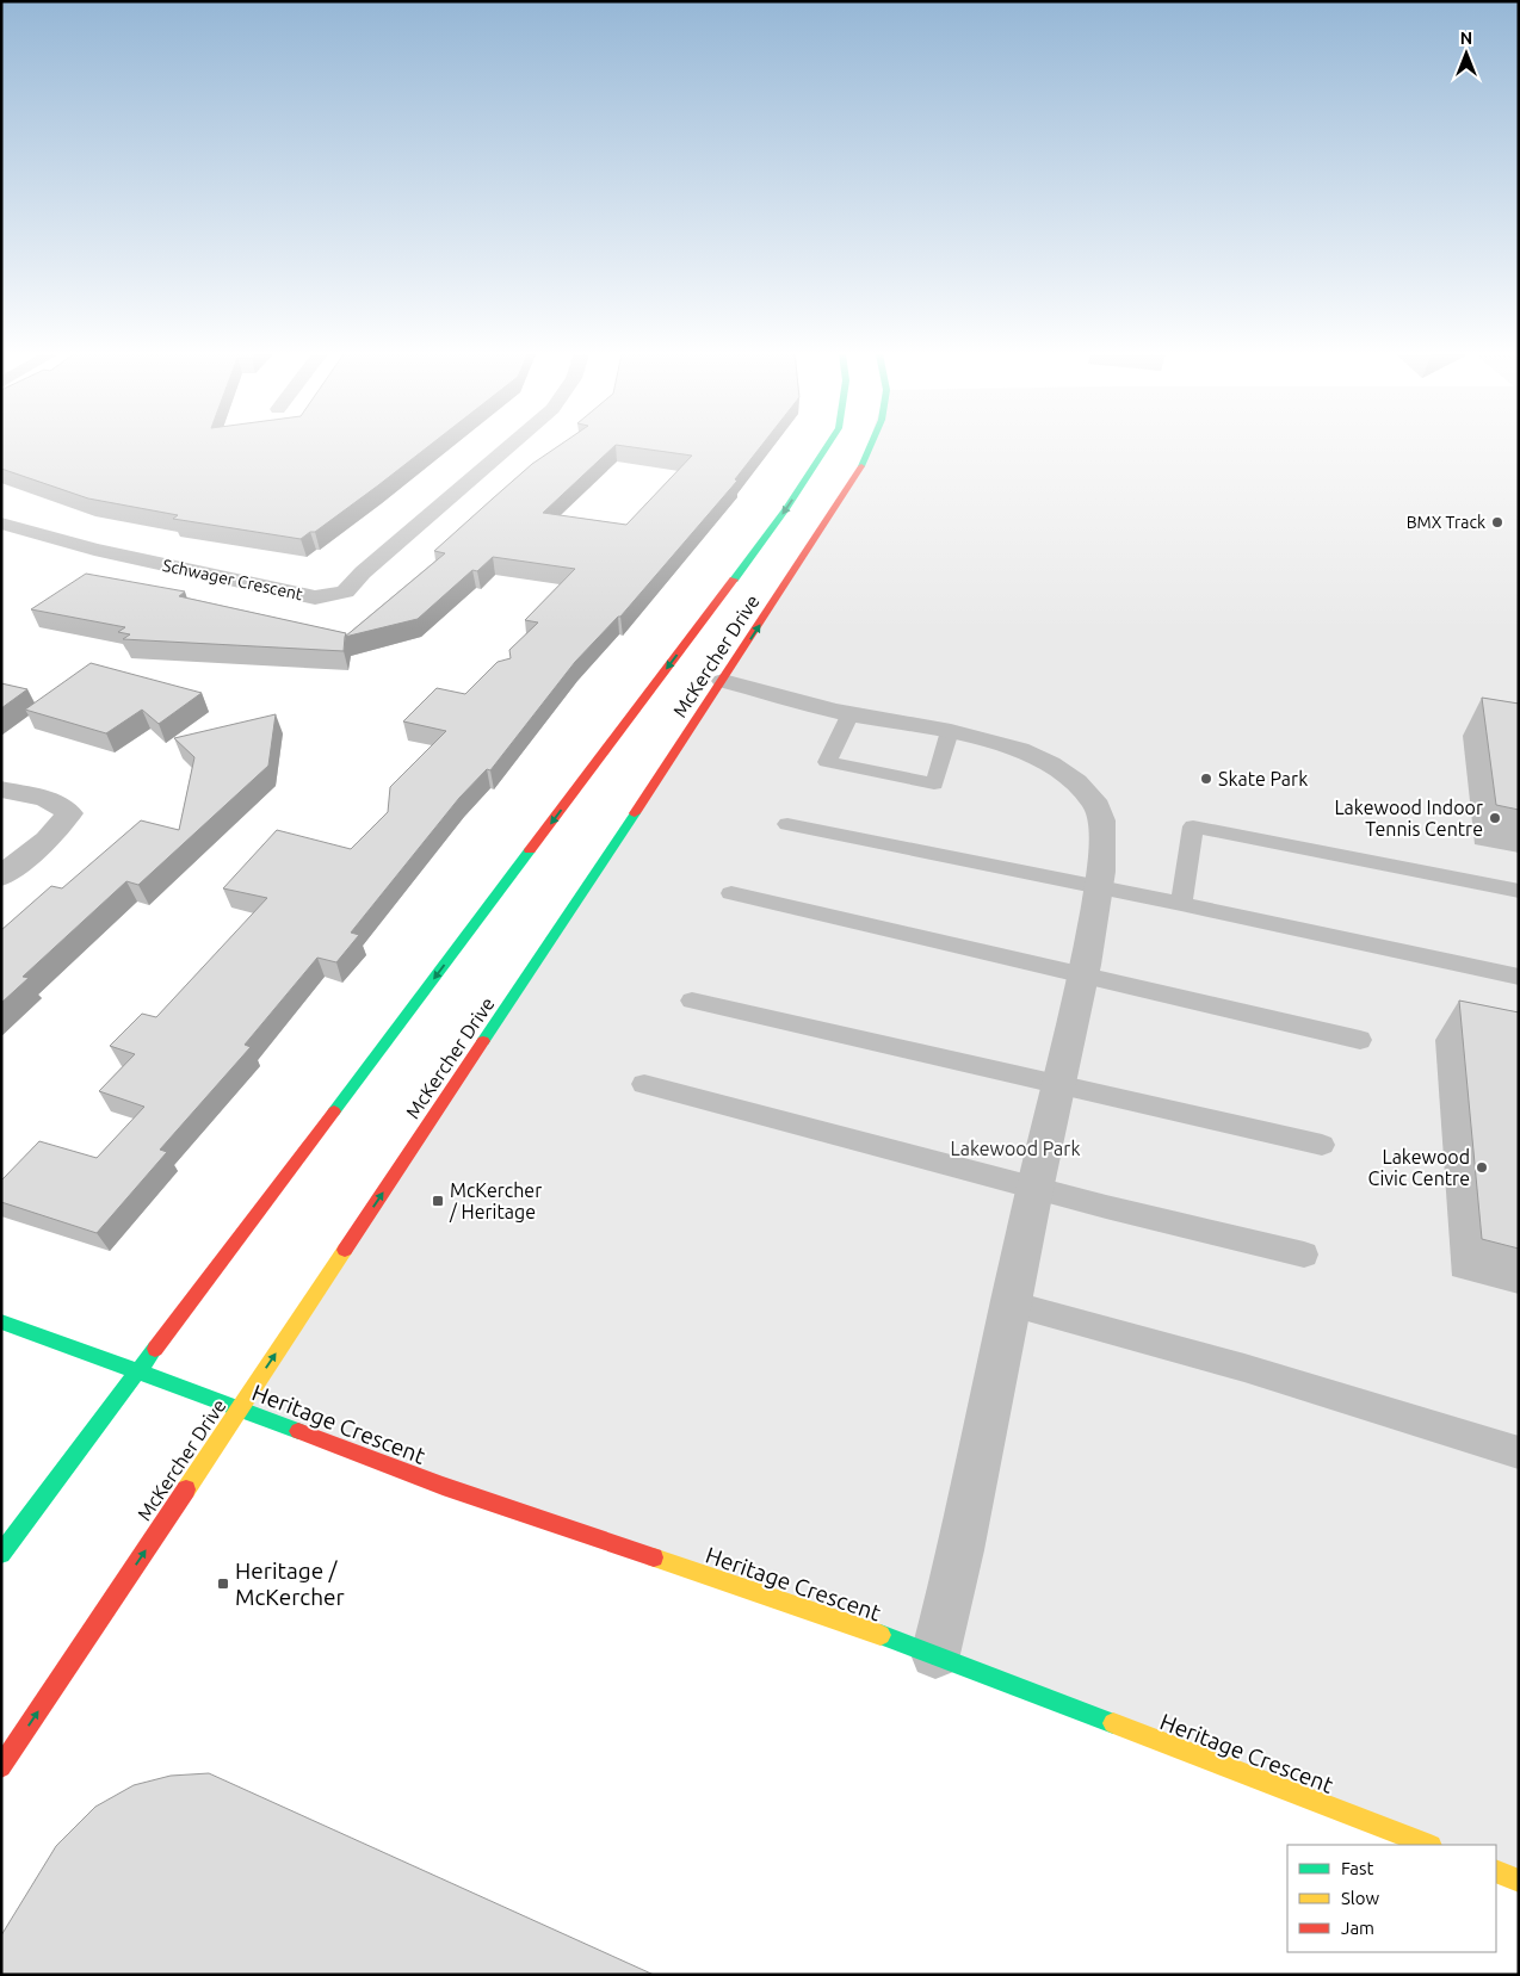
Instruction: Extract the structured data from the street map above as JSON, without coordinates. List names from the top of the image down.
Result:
{
  "streets": {
    "main road": ["McKercher Drive", "Heritage Crescent"],
    "street": ["Schwager Crescent"]
  },
  "crossings": [
    ["McKercher Drive", "Heritage Crescent"]
  ],
  "parks": ["Lakewood Park"],
  "places": {
    "other": [
      "BMX Track",
      "Skate Park",
      "Lakewood Indoor Tennis Centre",
      "Lakewood Civic Centre"
    ],
    "transit": ["McKercher / Heritage", "Heritage / McKercher"]
  },
  "legend": ["Fast", "Slow", "Jam"],
  "north": "top"
}
